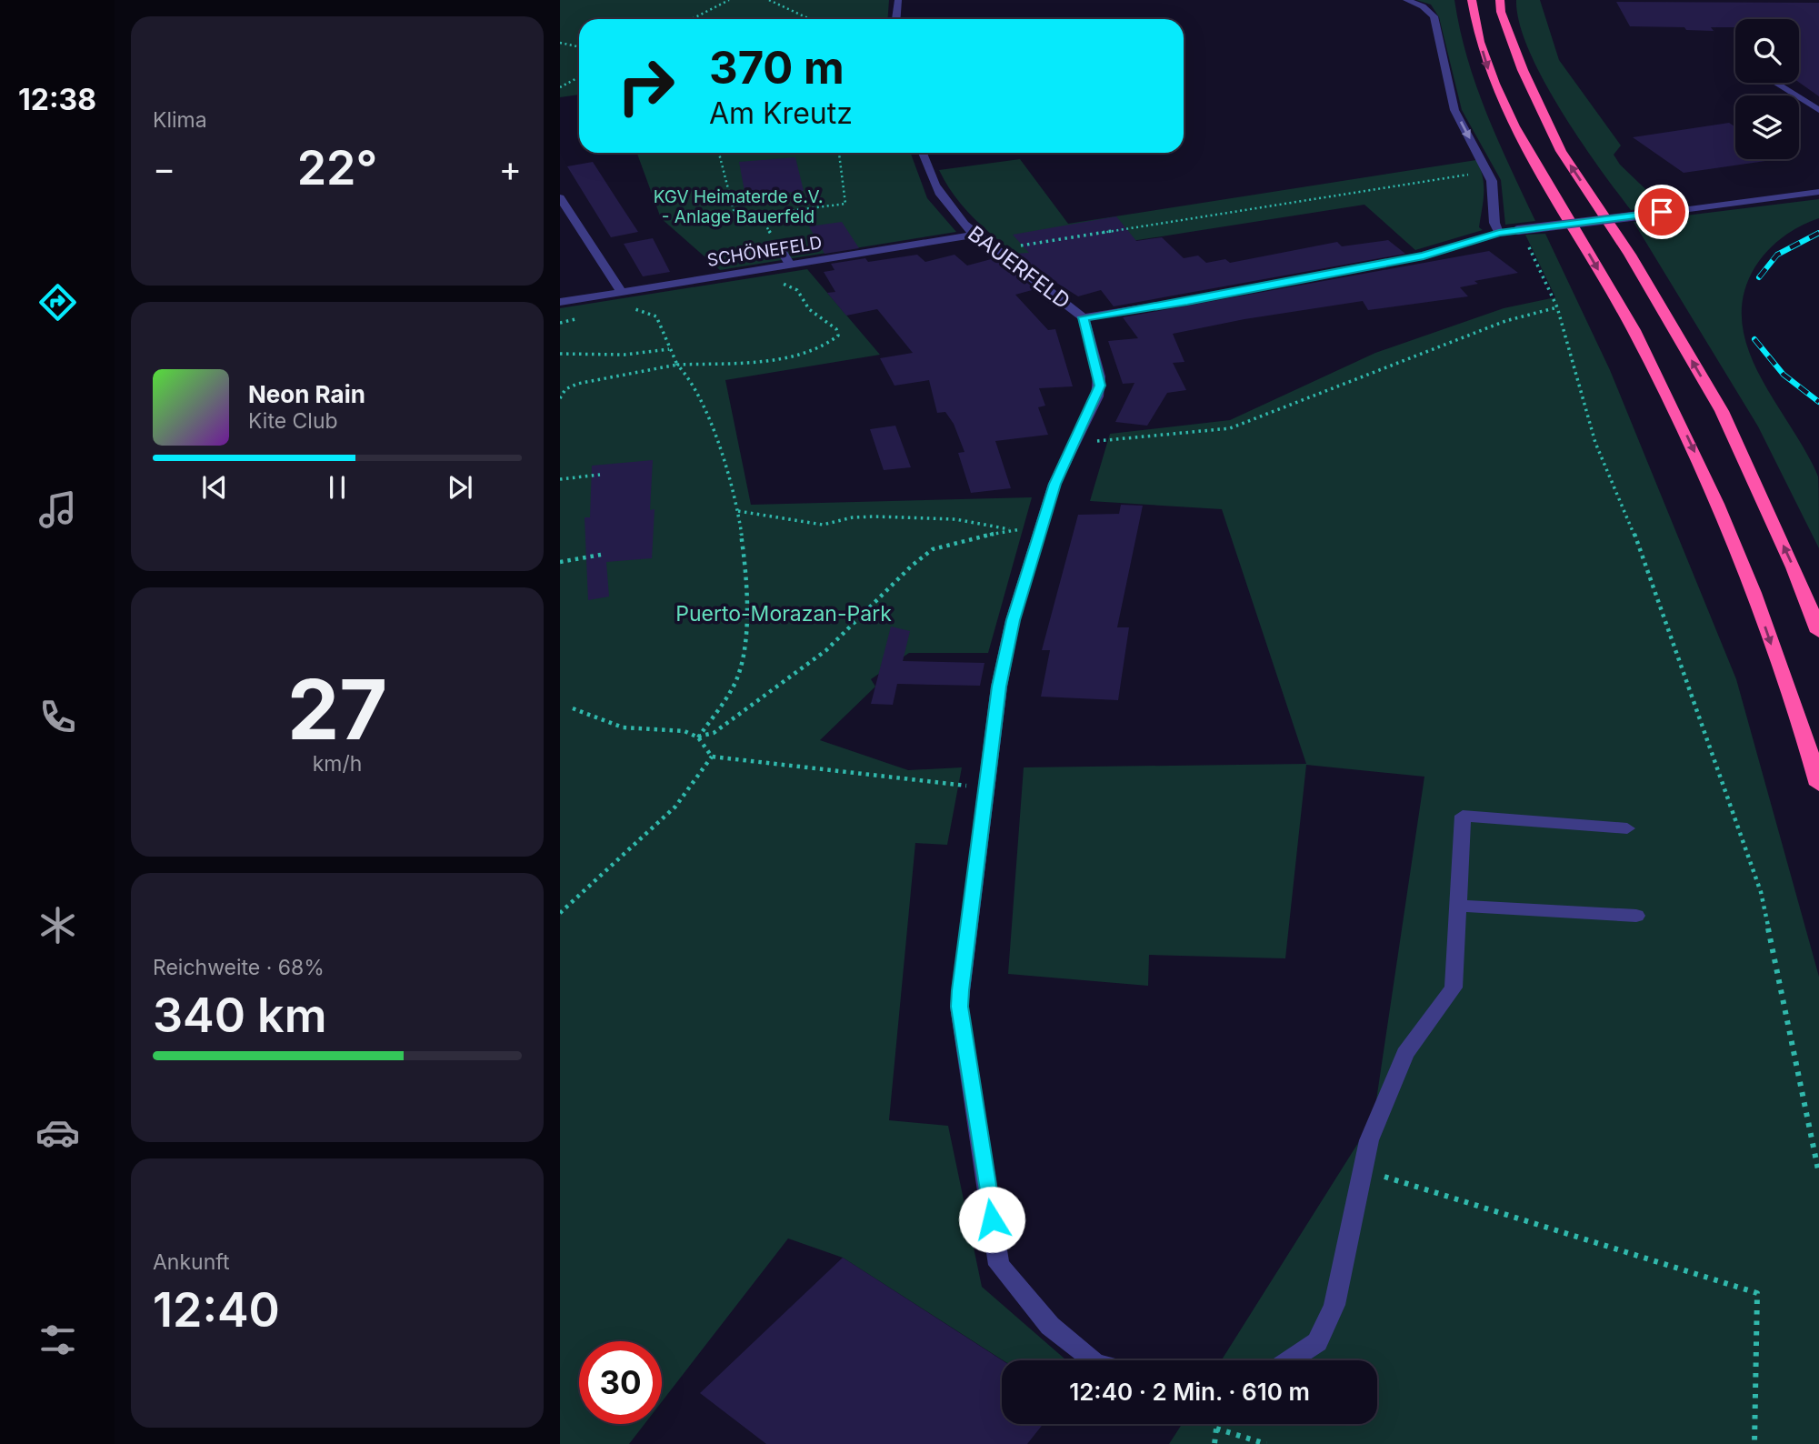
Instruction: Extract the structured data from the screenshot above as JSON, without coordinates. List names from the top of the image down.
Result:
{
  "streets": {
    "street": ["SCHÖNEFELD", "BAUERFELD"]
  },
  "crossings": [
    ["SCHÖNEFELD", "BAUERFELD"]
  ],
  "parks": ["KGV Heimaterde e.V. - Anlage Bauerfeld", "Puerto-Morazan-Park"],
  "page": {
    "tabs": "12:38",
    "tile": [
      "Klima",
      ["27", "km/h"],
      ["Reichweite · 68%", "340 km"],
      ["Ankunft", "12:40"]
    ],
    "turn": ["370 m", "Am Kreutz"],
    "heat": ["−", "22°", "+"],
    "song": ["Neon Rain", "Kite Club"],
    "limit": "30",
    "trip": "12:40 · 2 Min. · 610 m"
  }
}
